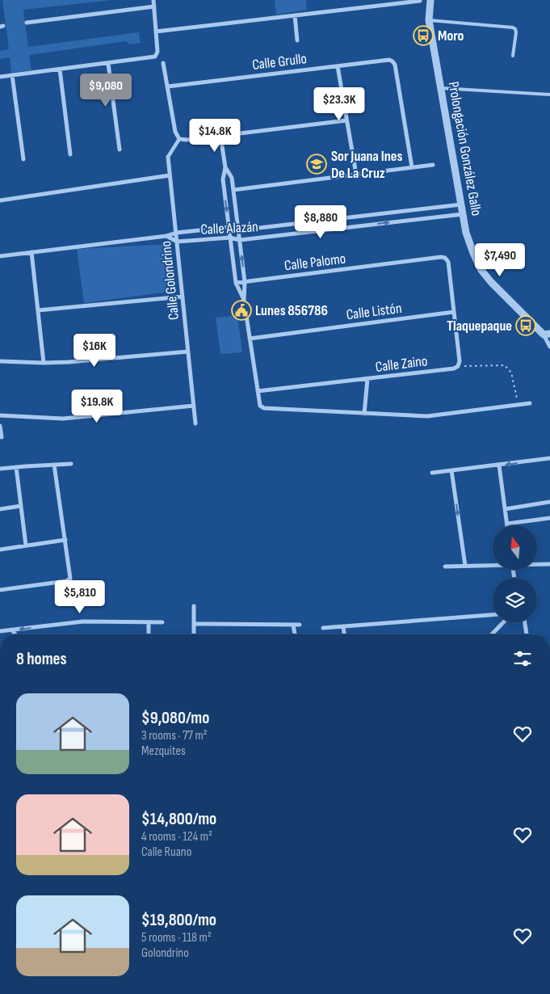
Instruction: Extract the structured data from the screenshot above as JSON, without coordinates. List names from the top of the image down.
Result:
{
  "streets": {
    "street": [
      "Calle Grullo",
      "Prolongación González Gallo",
      "Calle Alazán",
      "Calle Palomo",
      "Calle Golondrino",
      "Calle Listón",
      "Calle Zaino"
    ]
  },
  "crossings": [
    ["Prolongación González Gallo", "Calle Alazán"],
    ["Calle Alazán", "Calle Golondrino"],
    ["Calle Palomo", "Calle Listón"]
  ],
  "places": {
    "bus stop": ["Moro", "Tlaquepaque"],
    "school or university": ["Sor Juana Ines De La Cruz"],
    "public building": ["Lunes 856786"]
  },
  "north": "top",
  "page": {
    "price": [
      "$9,080",
      "$23.3K",
      "$14.8K",
      "$8,880",
      "$7,490",
      "$16K",
      "$19.8K",
      "$5,810"
    ],
    "heading": "8 homes",
    "list": [
      {
        "name": "$9,080/mo",
        "note": "3 rooms · 77 m² · Mezquites"
      },
      {
        "name": "$14,800/mo",
        "note": "4 rooms · 124 m² · Calle Ruano"
      },
      {
        "name": "$19,800/mo",
        "note": "5 rooms · 118 m² · Golondrino"
      }
    ]
  }
}
